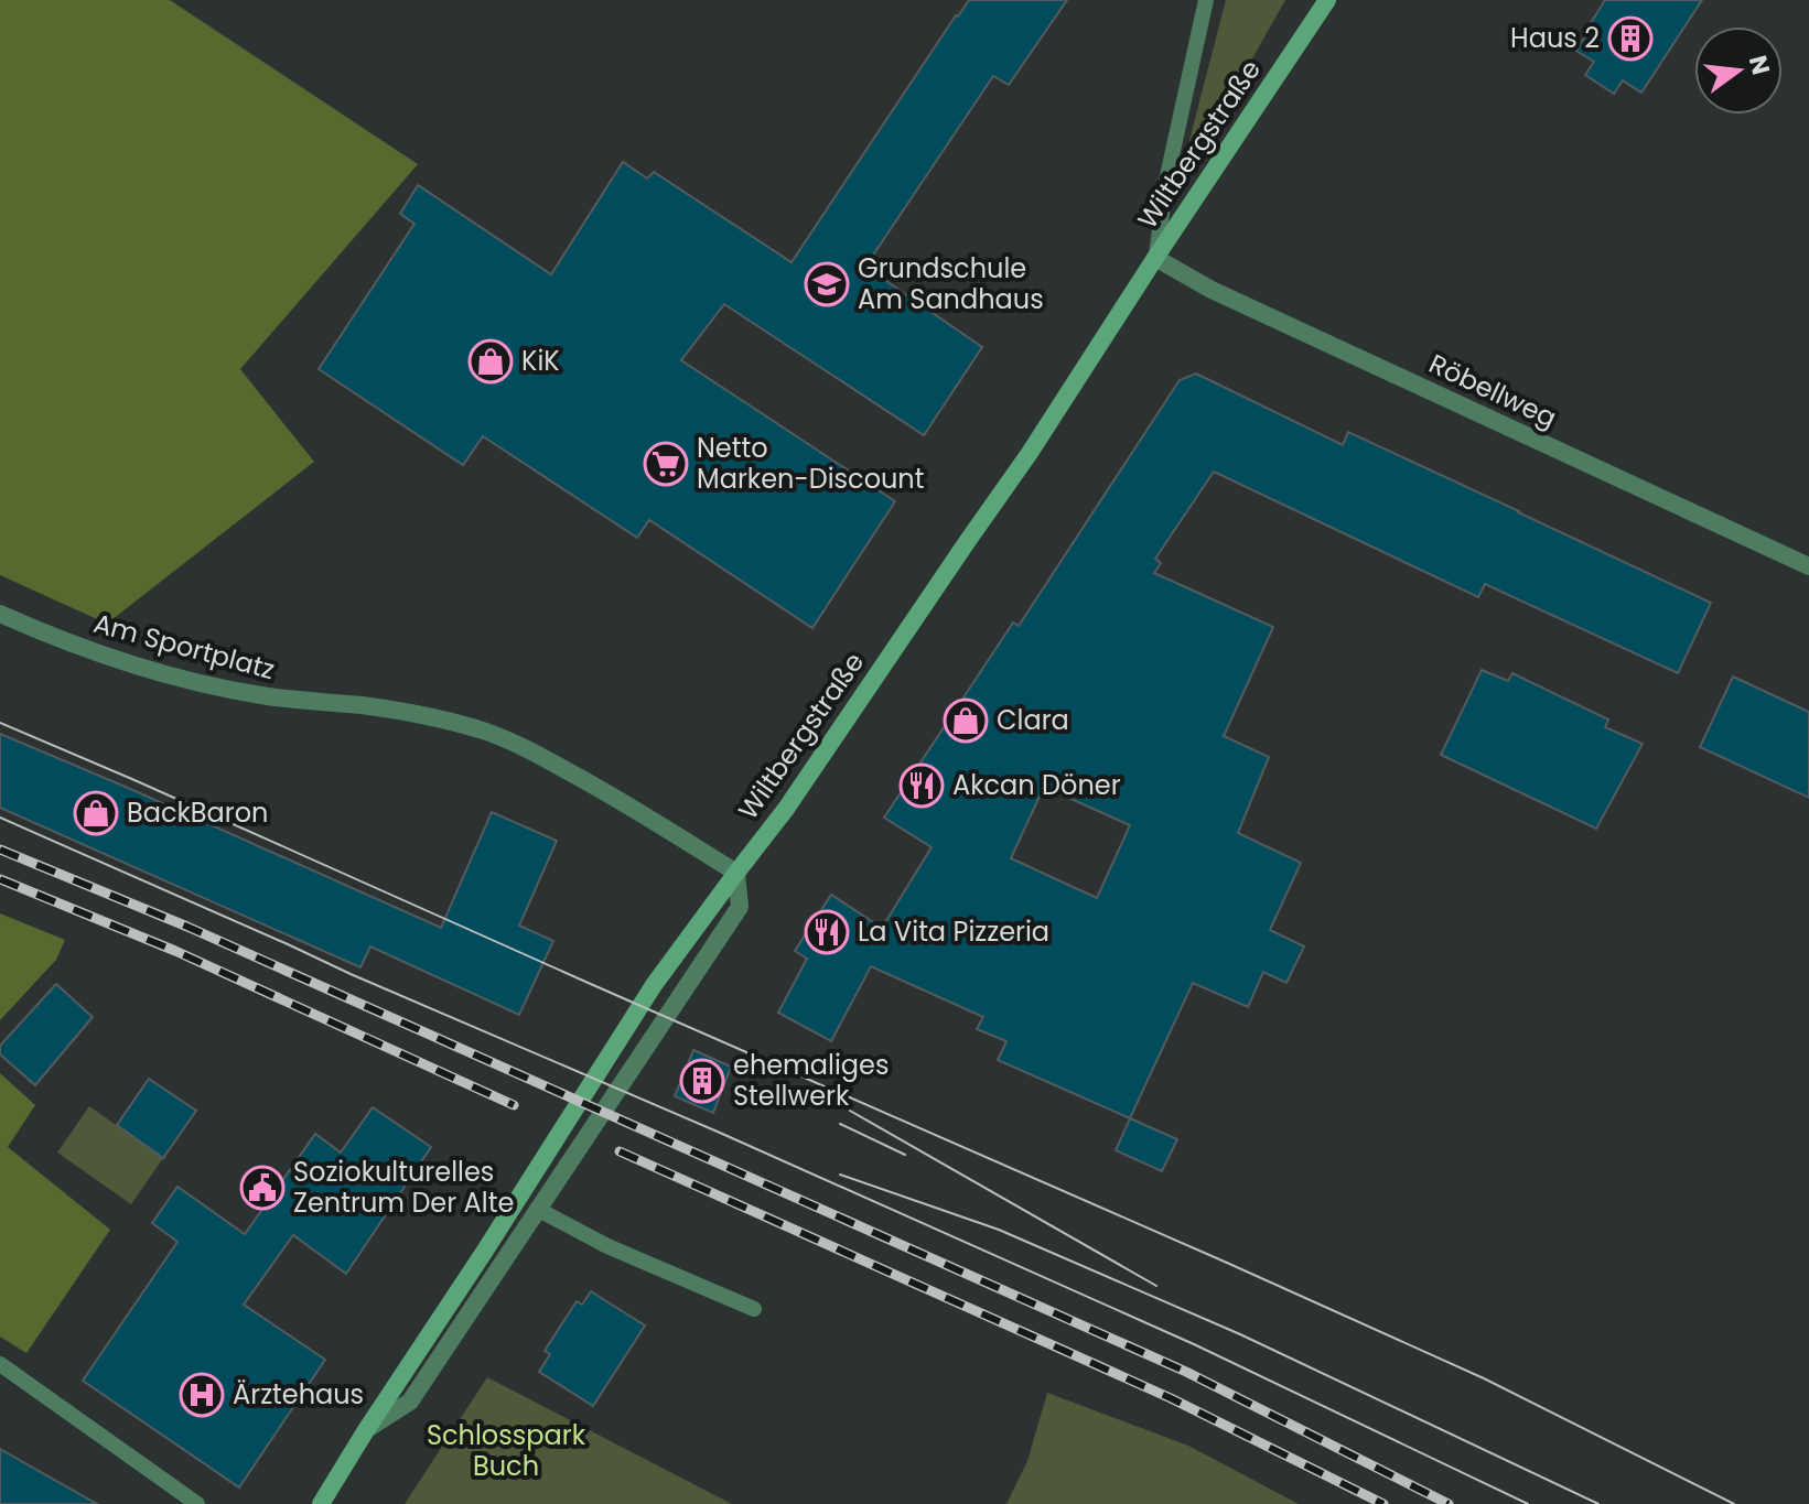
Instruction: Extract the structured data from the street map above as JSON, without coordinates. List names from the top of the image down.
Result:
{
  "streets": {
    "main road": ["Wiltbergstraße"],
    "street": ["Röbellweg", "Am Sportplatz"]
  },
  "crossings": [
    ["Wiltbergstraße", "Röbellweg"],
    ["Wiltbergstraße", "Am Sportplatz"]
  ],
  "parks": ["Schlosspark Buch"],
  "places": {
    "building": ["Haus 2", "ehemaliges Stellwerk"],
    "school or university": ["Grundschule Am Sandhaus"],
    "shop": ["KiK", "Clara", "BackBaron"],
    "supermarket": ["Netto Marken-Discount"],
    "restaurant": ["Akcan Döner", "La Vita Pizzeria"],
    "public building": ["Soziokulturelles Zentrum Der Alte"],
    "hospital": ["Ärztehaus"]
  },
  "north": "right"
}
